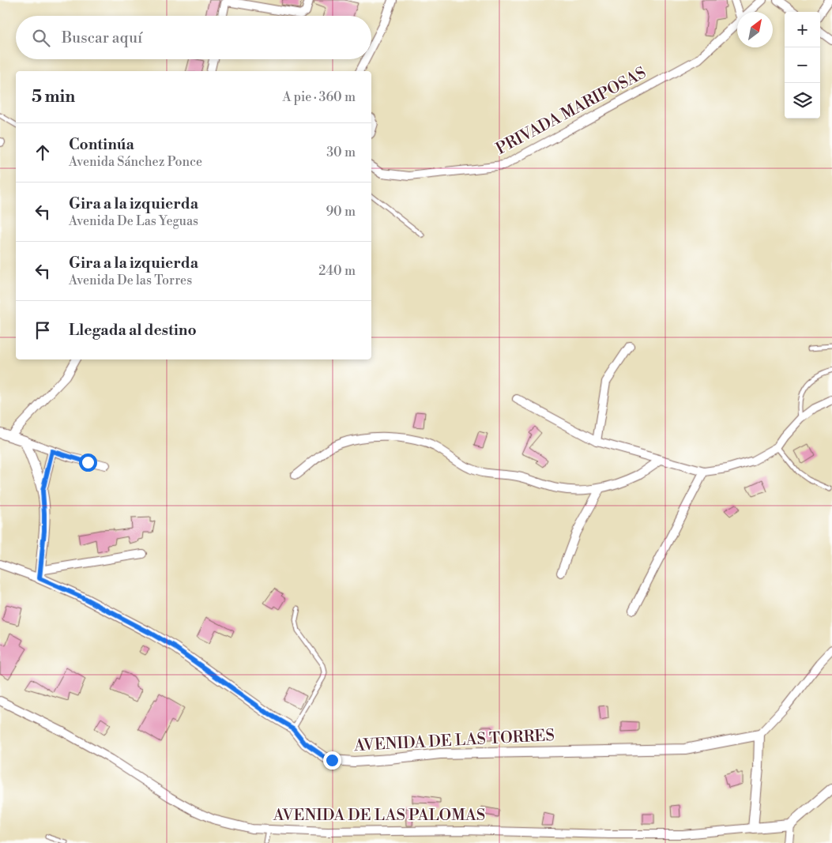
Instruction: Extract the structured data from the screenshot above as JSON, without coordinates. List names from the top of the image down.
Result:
{
  "streets": {
    "street": ["PRIVADA MARIPOSAS", "AVENIDA DE LAS TORRES", "AVENIDA DE LAS PALOMAS"]
  },
  "north": "top right",
  "page": {
    "map_buttons": ["+", "−"],
    "search": "Buscar aquí",
    "heading": ["5 min", "A pie · 360 m"],
    "list": [
      ["Continúa", "Avenida Sánchez Ponce", "30 m"],
      ["Gira a la izquierda", "Avenida De Las Yeguas", "90 m"],
      ["Gira a la izquierda", "Avenida De las Torres", "240 m"],
      "Llegada al destino"
    ]
  }
}
